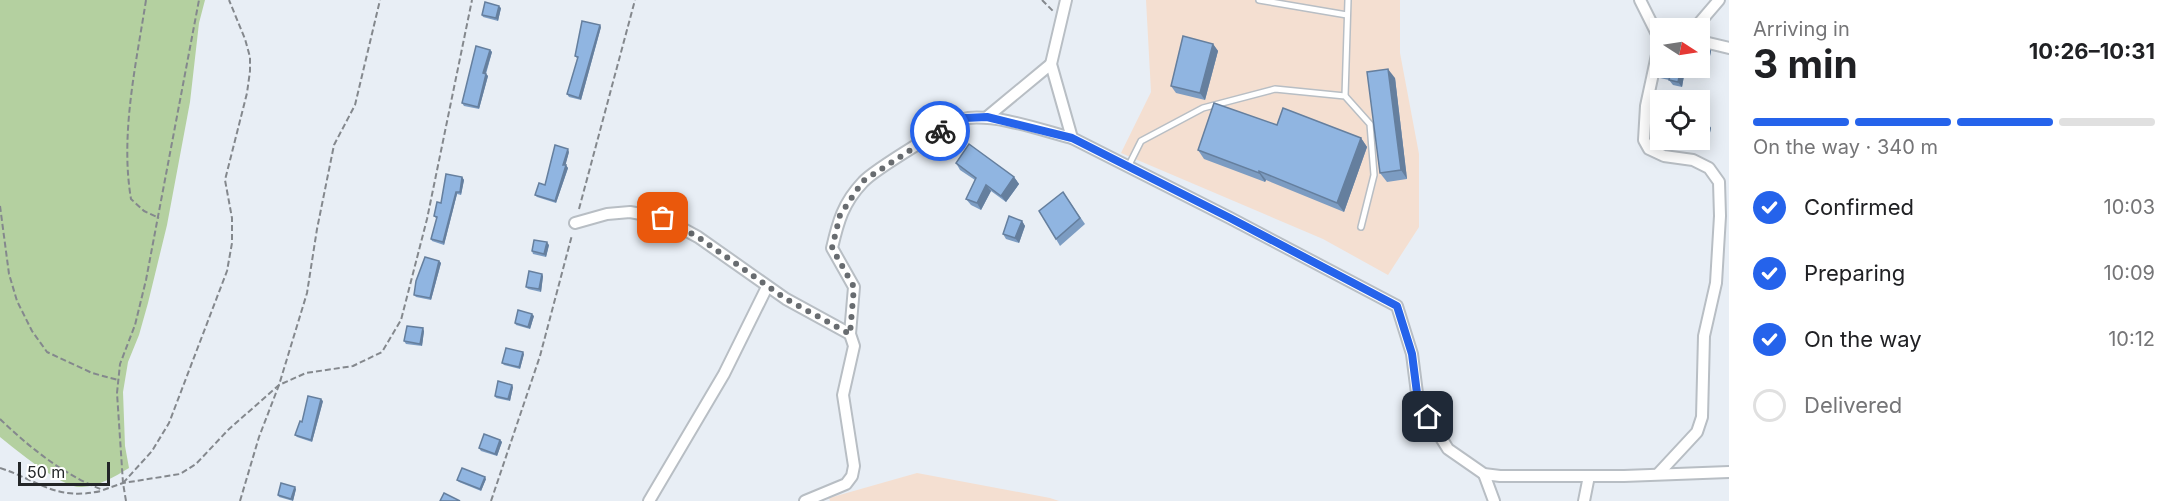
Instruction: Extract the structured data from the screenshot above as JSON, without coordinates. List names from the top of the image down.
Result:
{
  "scale_bar": "50 m",
  "north": "right",
  "page": {
    "heading": ["3 min", "Arriving in", "10:26–10:31"],
    "bar": "On the way · 340 m",
    "list": [
      ["Confirmed", "10:03"],
      ["Preparing", "10:09"],
      ["On the way", "10:12"],
      "Delivered"
    ],
    "scale": "50 m"
  }
}
